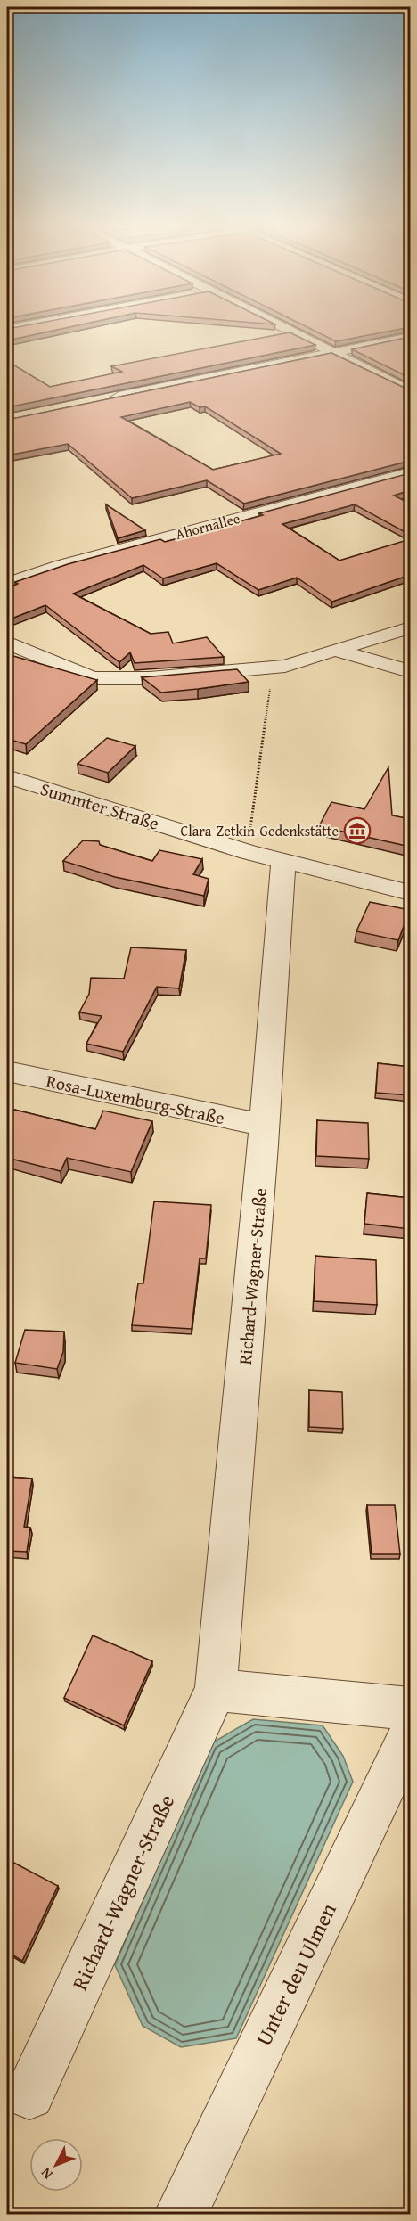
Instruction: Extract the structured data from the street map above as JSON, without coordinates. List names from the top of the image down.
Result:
{
  "streets": {
    "street": [
      "Ahornallee",
      "Summter Straße",
      "Rosa-Luxemburg-Straße",
      "Richard-Wagner-Straße",
      "Unter den Ulmen"
    ]
  },
  "crossings": [
    ["Summter Straße", "Richard-Wagner-Straße"],
    ["Rosa-Luxemburg-Straße", "Richard-Wagner-Straße"]
  ],
  "places": {
    "museum": ["Clara-Zetkin-Gedenkstätte"]
  },
  "north": "bottom left"
}
